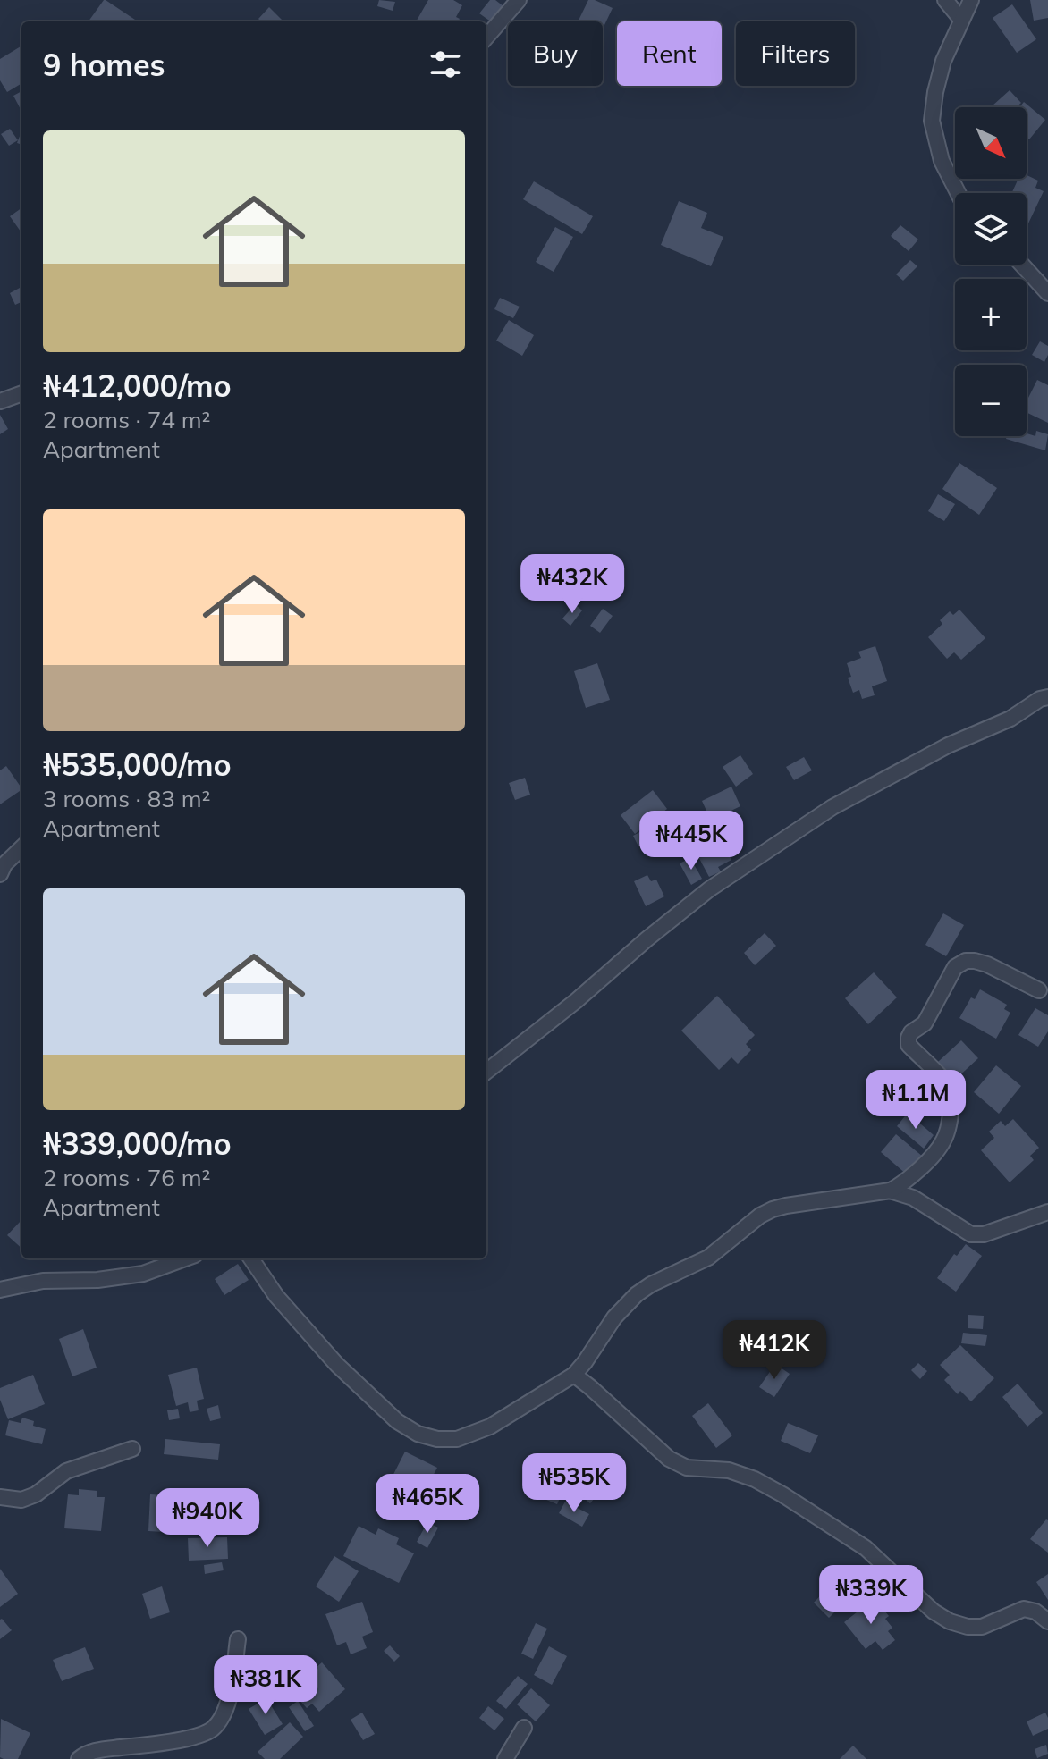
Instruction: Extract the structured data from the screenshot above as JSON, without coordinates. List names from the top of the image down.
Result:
{
  "north": "bottom right",
  "page": {
    "chip": ["Buy", "Rent", "Filters"],
    "heading": "9 homes",
    "map_buttons": ["+", "−"],
    "list": [
      {
        "name": "₦412,000/mo",
        "note": "2 rooms · 74 m² · Apartment"
      },
      {
        "name": "₦535,000/mo",
        "note": "3 rooms · 83 m² · Apartment"
      },
      {
        "name": "₦339,000/mo",
        "note": "2 rooms · 76 m² · Apartment"
      }
    ],
    "price": [
      "₦432K",
      "₦445K",
      "₦1.1M",
      "₦412K",
      "₦535K",
      "₦465K",
      "₦940K",
      "₦339K",
      "₦381K"
    ]
  }
}
